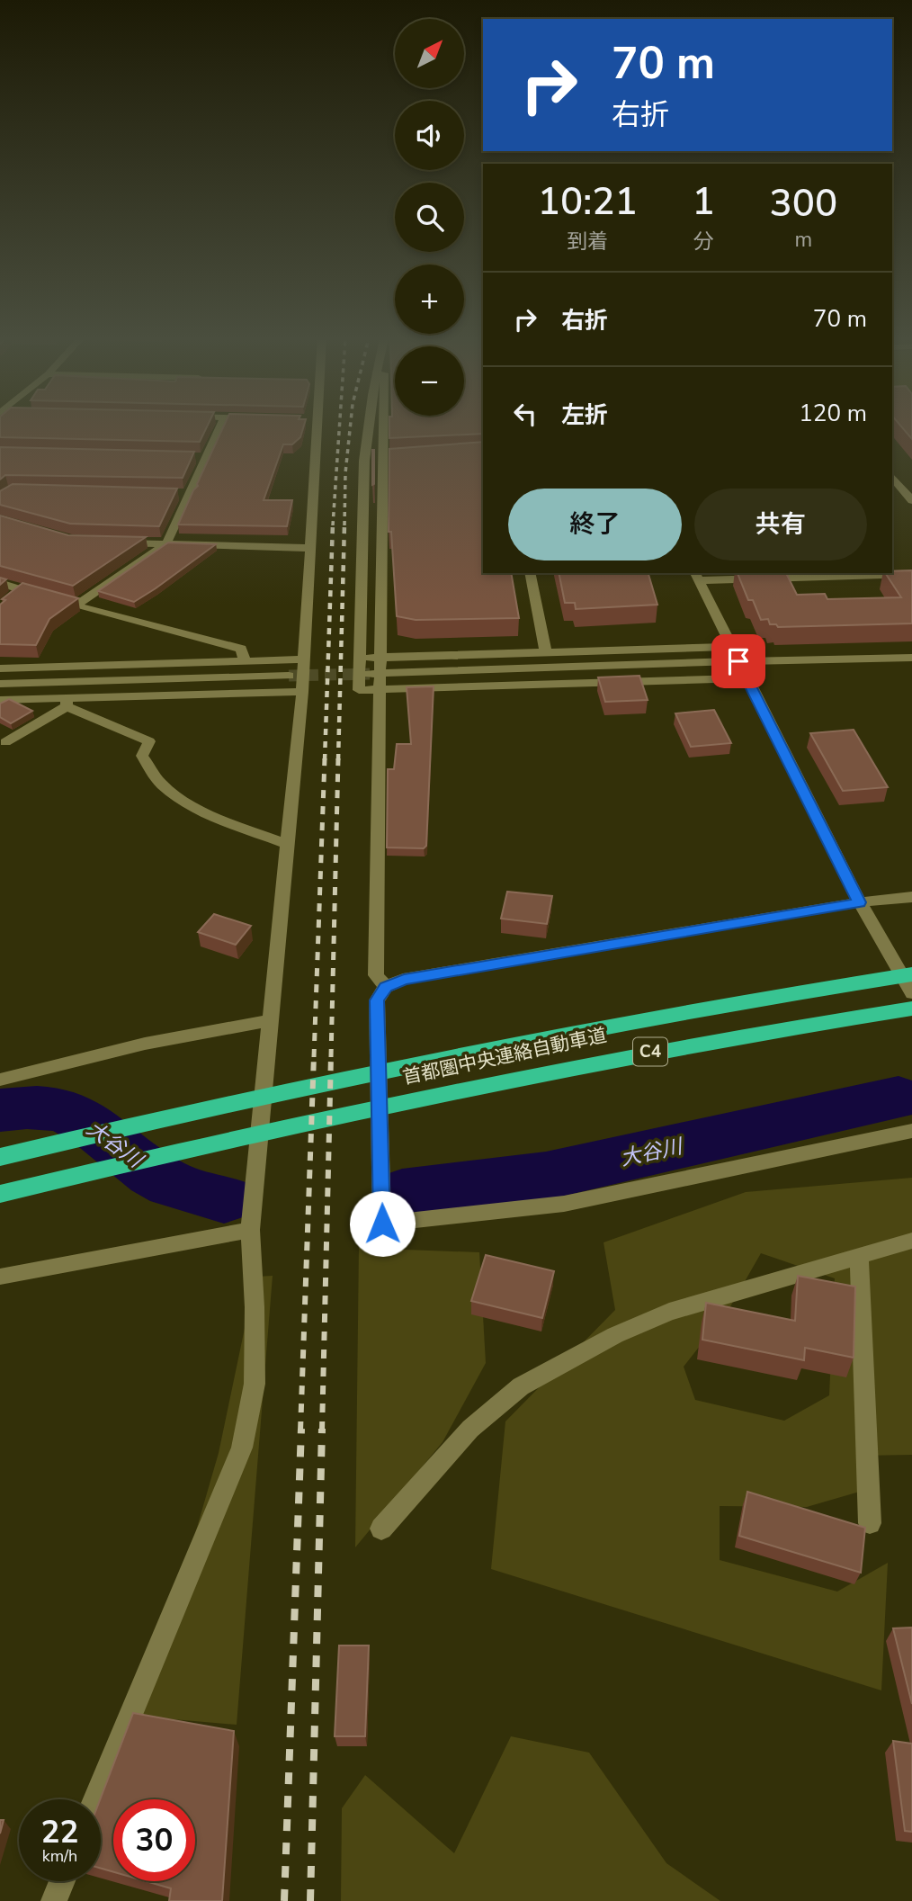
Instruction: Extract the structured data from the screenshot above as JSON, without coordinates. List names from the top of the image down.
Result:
{
  "streets": {
    "highway": ["C4", "首都圏中央連絡自動車道"]
  },
  "water": ["大谷川"],
  "north": "top right",
  "page": {
    "map_buttons": ["+", "−"],
    "turn": ["70 m", "右折"],
    "eta": [
      "10:21",
      "到着",
      "1",
      "分",
      "300",
      "m"
    ],
    "list": [
      {
        "name": "右折",
        "value": "70 m"
      },
      {
        "name": "左折",
        "value": "120 m"
      }
    ],
    "buttons": ["終了", "共有"],
    "speed": "22 km/h",
    "limit": "30"
  }
}
